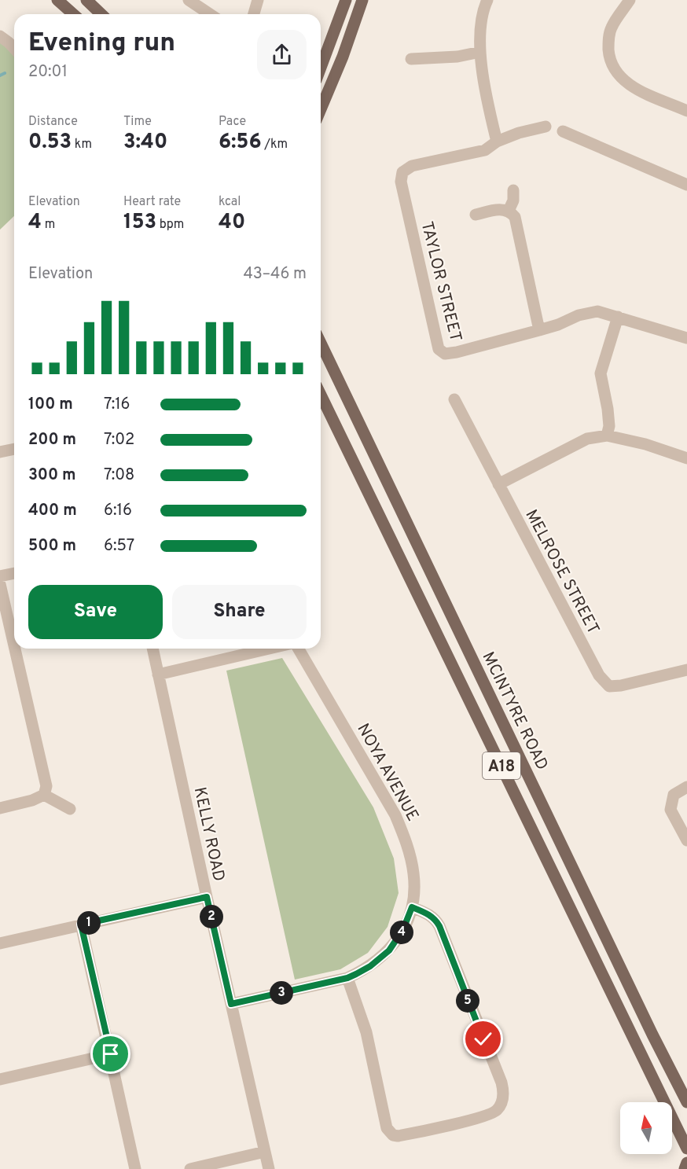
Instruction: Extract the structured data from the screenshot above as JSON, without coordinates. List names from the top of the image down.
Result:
{
  "streets": {
    "main road": ["MCINTYRE ROAD", "A18"],
    "street": [
      "TAYLOR STREET",
      "MELROSE STREET",
      "NOYA AVENUE",
      "KELLY ROAD"
    ]
  },
  "crossings": [
    ["NOYA AVENUE", "KELLY ROAD"]
  ],
  "north": "top",
  "page": {
    "heading": ["Evening run", "20:01"],
    "stats": [
      ["Distance", "0.53 km"],
      ["Time", "3:40"],
      ["Pace", "6:56 /km"],
      ["Elevation", "4 m"],
      ["Heart rate", "153 bpm"],
      ["kcal", "40"]
    ],
    "chart": ["Elevation", "43–46 m"],
    "list": [
      {
        "name": "100 m",
        "note": "7:16"
      },
      {
        "name": "200 m",
        "note": "7:02"
      },
      {
        "name": "300 m",
        "note": "7:08"
      },
      {
        "name": "400 m",
        "note": "6:16"
      },
      {
        "name": "500 m",
        "note": "6:57"
      }
    ],
    "buttons": ["Save", "Share"],
    "pins": [
      "2",
      "1",
      "4",
      "3",
      "5"
    ]
  }
}
